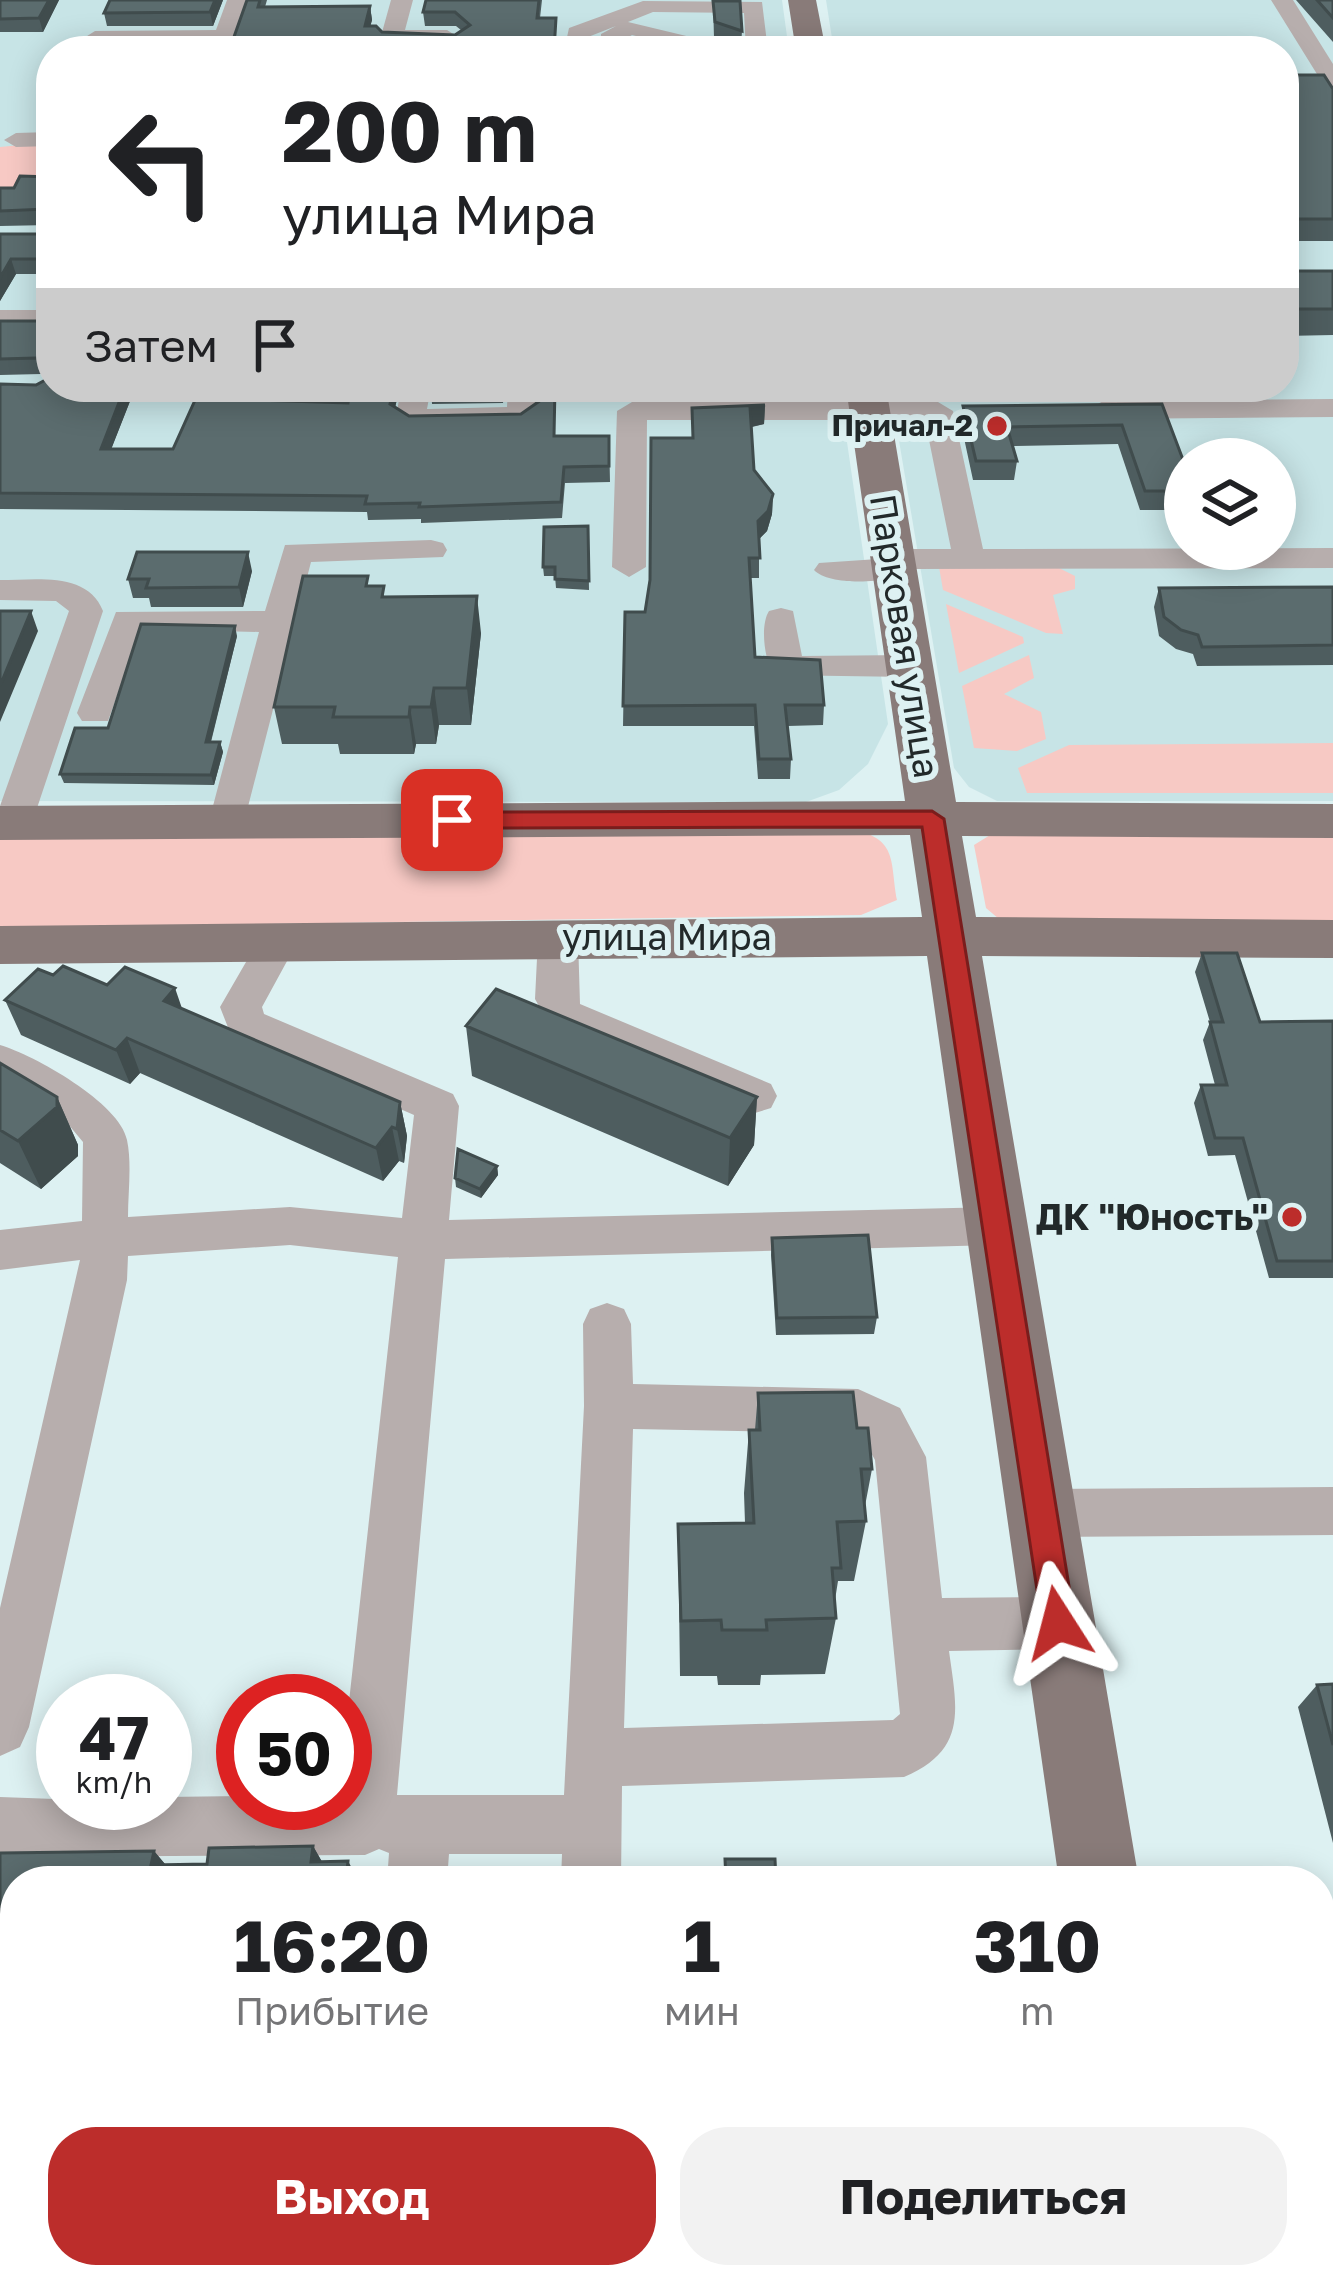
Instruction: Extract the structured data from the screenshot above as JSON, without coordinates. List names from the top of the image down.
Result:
{
  "streets": {
    "main road": ["Парковая улица", "улица Мира"]
  },
  "crossings": [
    ["Парковая улица", "улица Мира"]
  ],
  "places": ["Причал-2", "ДК \"Юность\""],
  "page": {
    "turn": ["200 m", "улица Мира"],
    "then": "Затем",
    "speed": "47 km/h",
    "limit": "50",
    "eta": [
      "16:20",
      "Прибытие",
      "1",
      "мин",
      "310",
      "m"
    ],
    "buttons": ["Выход", "Поделиться"]
  }
}
